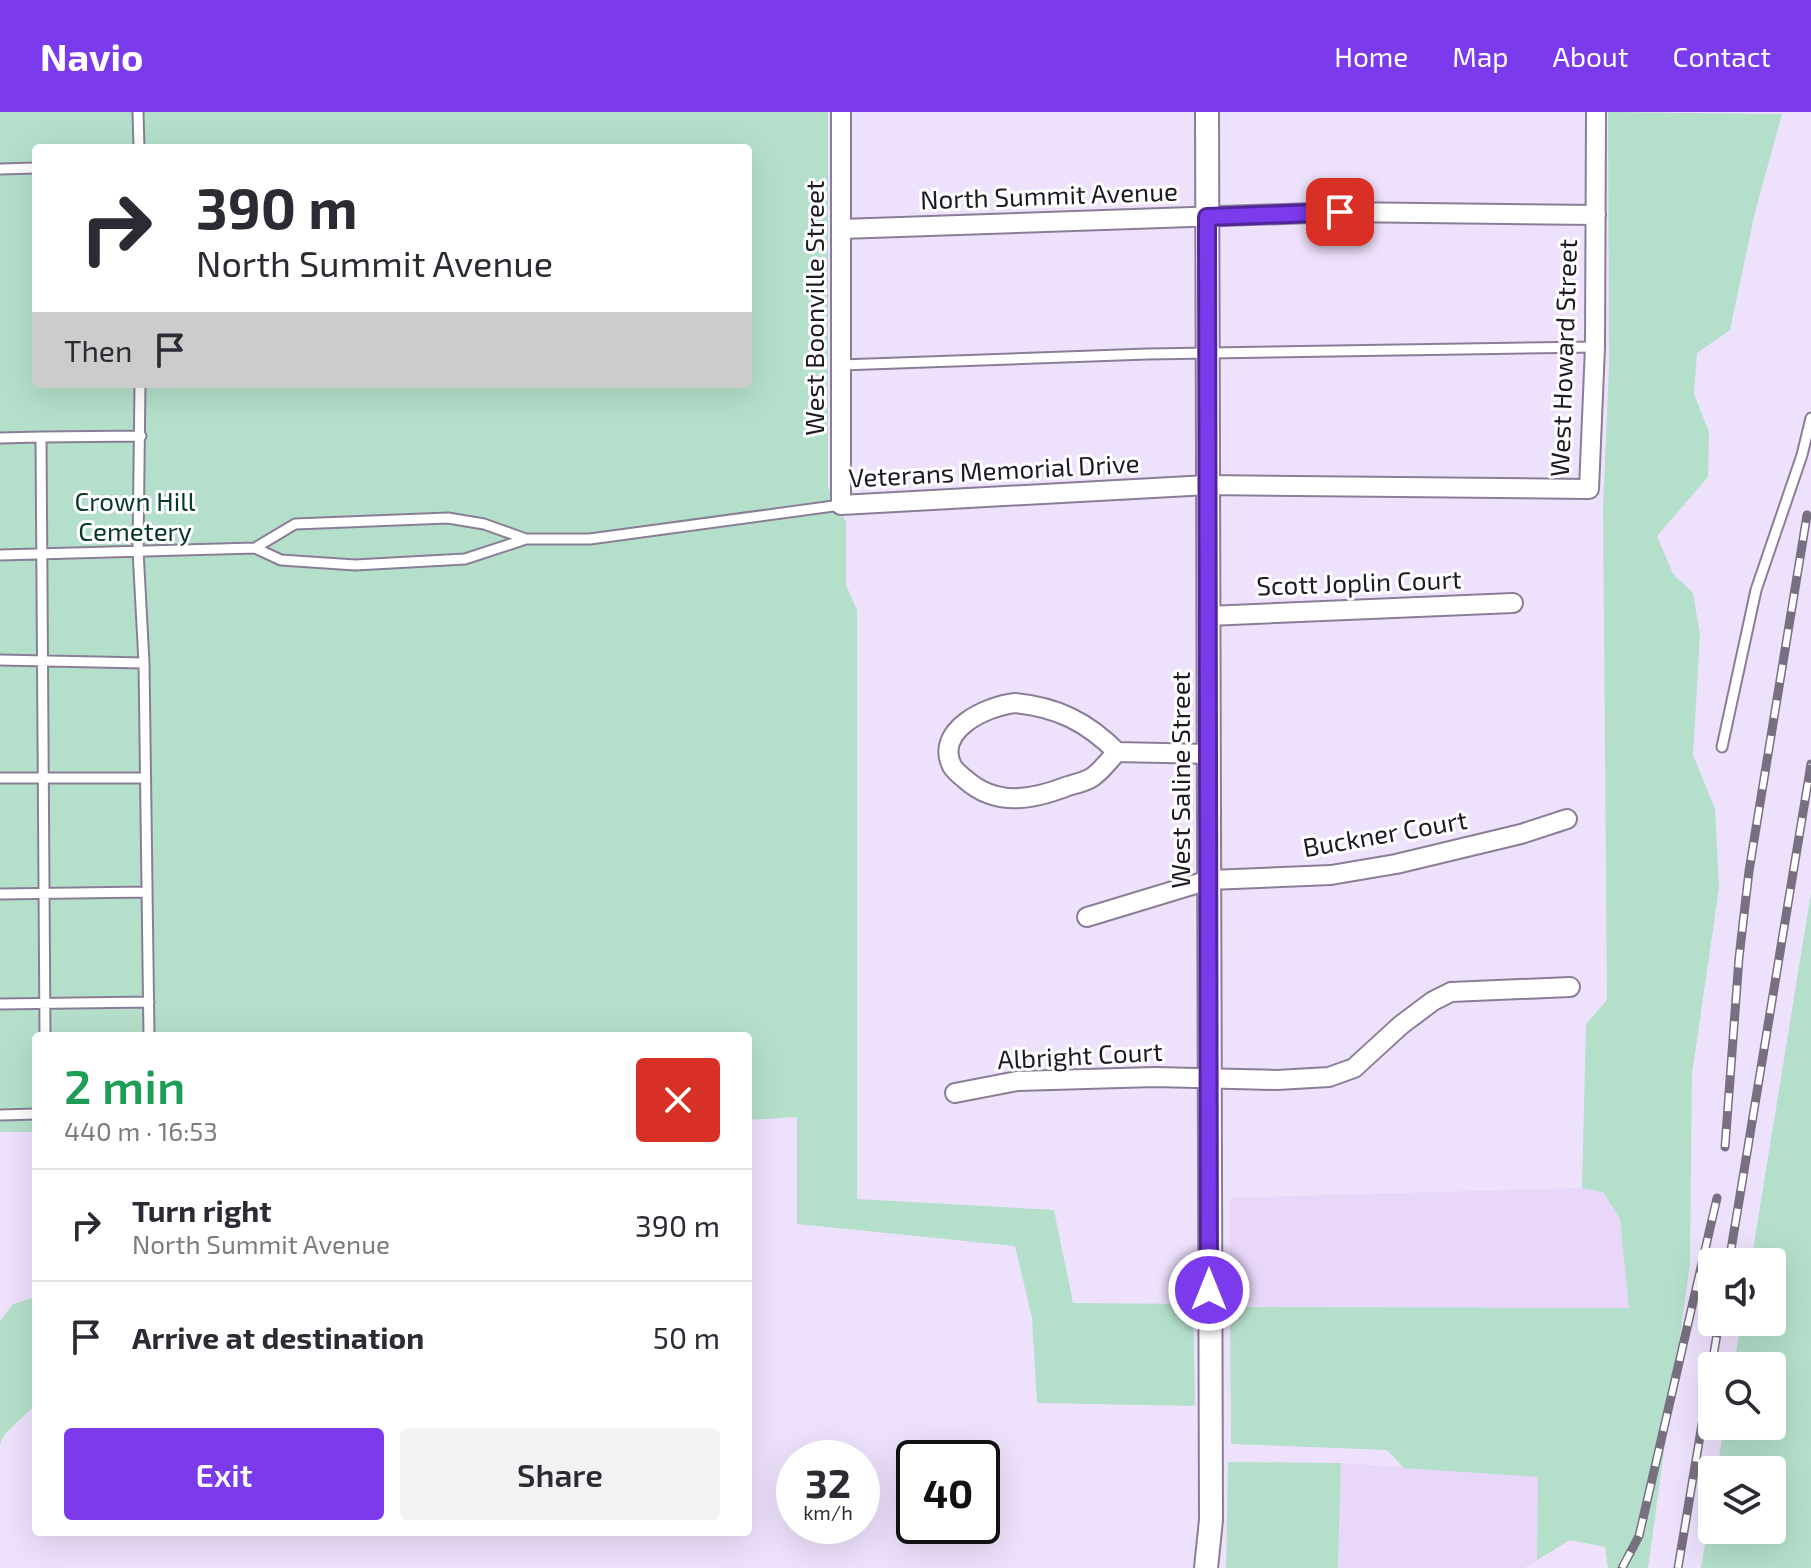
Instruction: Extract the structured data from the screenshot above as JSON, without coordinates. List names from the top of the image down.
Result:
{
  "streets": {
    "street": [
      "North Summit Avenue",
      "West Boonville Street",
      "West Howard Street",
      "Veterans Memorial Drive",
      "Scott Joplin Court",
      "West Saline Street",
      "Buckner Court",
      "Albright Court"
    ]
  },
  "crossings": [
    ["North Summit Avenue", "West Boonville Street"],
    ["North Summit Avenue", "West Howard Street"],
    ["North Summit Avenue", "West Saline Street"],
    ["West Boonville Street", "Veterans Memorial Drive"],
    ["West Howard Street", "Veterans Memorial Drive"],
    ["Veterans Memorial Drive", "West Saline Street"],
    ["Scott Joplin Court", "West Saline Street"],
    ["West Saline Street", "Buckner Court"],
    ["West Saline Street", "Albright Court"]
  ],
  "parks": ["Crown Hill Cemetery"],
  "page": {
    "header": "Navio",
    "nav": [
      "Home",
      "Map",
      "About",
      "Contact"
    ],
    "turn": ["390 m", "North Summit Avenue"],
    "then": "Then",
    "heading": ["2 min", "440 m · 16:53"],
    "list": [
      {
        "name": "Turn right",
        "note": "North Summit Avenue",
        "value": "390 m"
      },
      {
        "name": "Arrive at destination",
        "value": "50 m"
      }
    ],
    "buttons": ["Exit", "Share"],
    "speed": "32 km/h",
    "limit": "40"
  }
}
